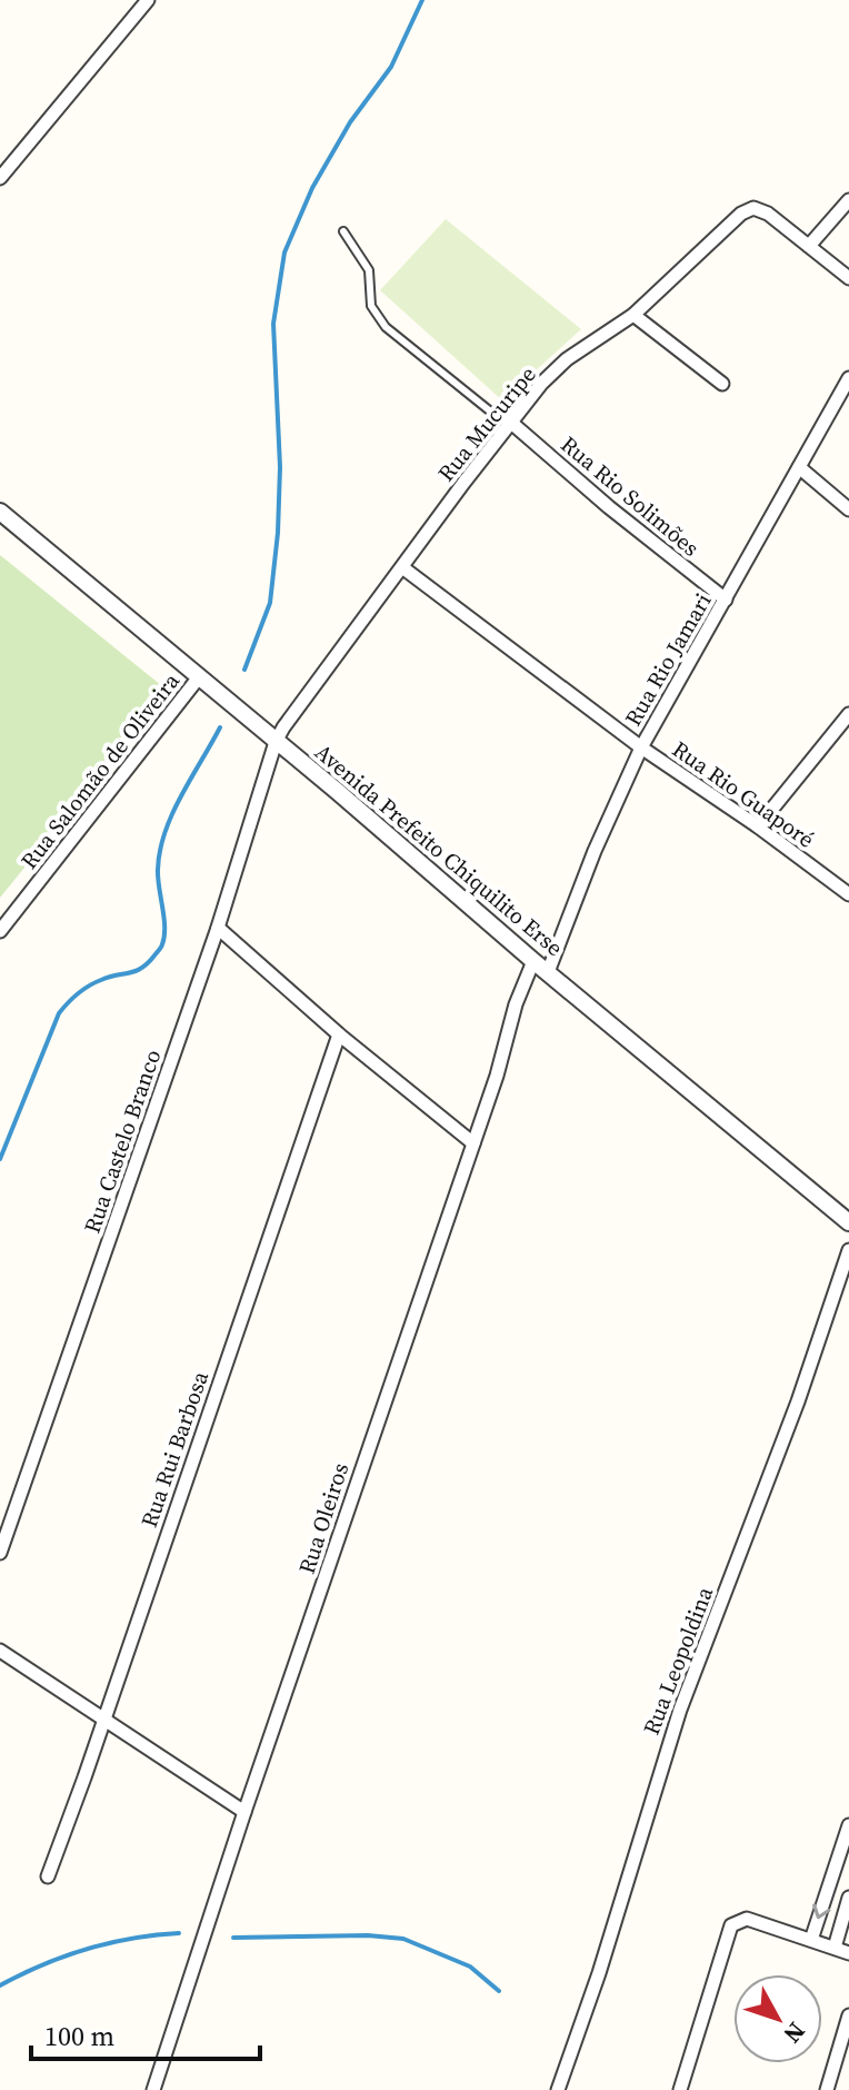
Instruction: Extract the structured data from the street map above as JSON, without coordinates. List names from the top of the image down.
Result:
{
  "streets": {
    "street": [
      "Rua Mucuripe",
      "Rua Rio Solimões",
      "Rua Rio Jamari",
      "Rua Salomão de Oliveira",
      "Rua Rio Guaporé",
      "Avenida Prefeito Chiquilito Erse",
      "Rua Castelo Branco",
      "Rua Rui Barbosa",
      "Rua Oleiros",
      "Rua Leopoldina"
    ]
  },
  "crossings": [
    ["Rua Mucuripe", "Rua Rio Solimões"],
    ["Rua Mucuripe", "Rua Rio Guaporé"],
    ["Rua Mucuripe", "Avenida Prefeito Chiquilito Erse"],
    ["Rua Mucuripe", "Rua Castelo Branco"],
    ["Rua Rio Solimões", "Rua Rio Jamari"],
    ["Rua Rio Jamari", "Rua Rio Guaporé"],
    ["Rua Rio Jamari", "Avenida Prefeito Chiquilito Erse"],
    ["Rua Salomão de Oliveira", "Avenida Prefeito Chiquilito Erse"],
    ["Avenida Prefeito Chiquilito Erse", "Rua Castelo Branco"],
    ["Avenida Prefeito Chiquilito Erse", "Rua Oleiros"]
  ],
  "scale_bar": "100 m",
  "north": "bottom right"
}
